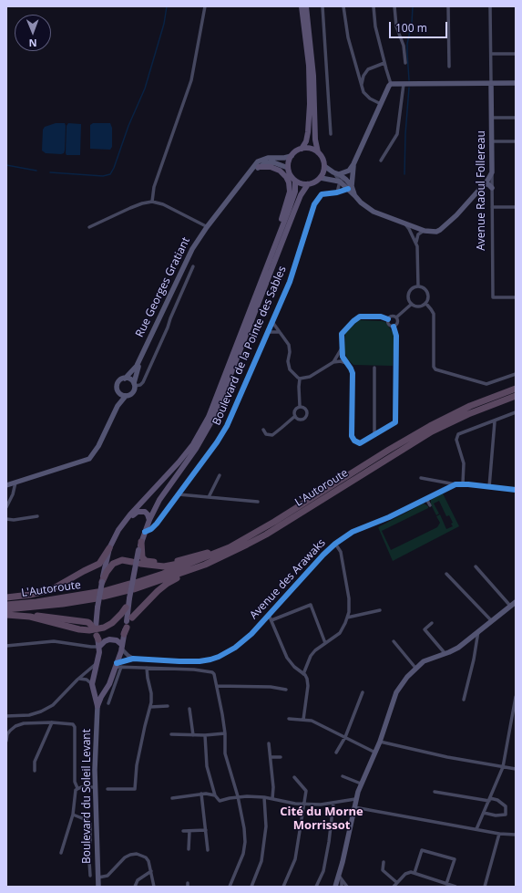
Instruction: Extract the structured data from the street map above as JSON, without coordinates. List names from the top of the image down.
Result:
{
  "streets": {
    "highway": ["L'Autoroute"],
    "main road": ["Avenue Raoul Follereau", "Rue Georges Gratiant", "Boulevard du Soleil Levant"],
    "street": ["Boulevard de la Pointe des Sables", "Avenue des Arawaks"]
  },
  "crossings": [
    ["Avenue des Arawaks", "Boulevard du Soleil Levant"]
  ],
  "districts": ["Cité du Morne Morrissot"],
  "scale_bar": "100 m",
  "north": "bottom"
}
